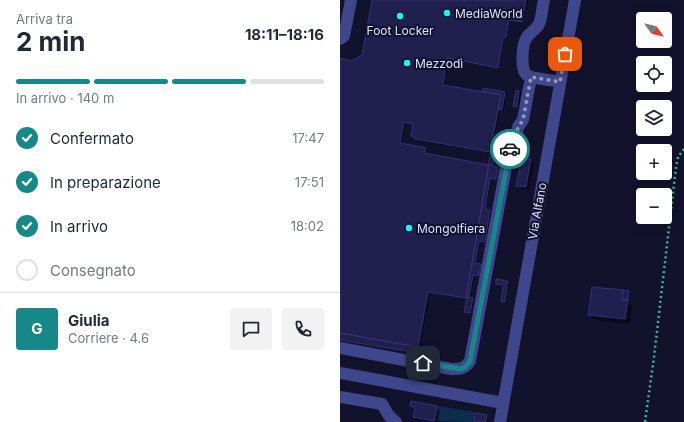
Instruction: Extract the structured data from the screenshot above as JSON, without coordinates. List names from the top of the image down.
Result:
{
  "streets": {
    "street": ["Via Alfano"]
  },
  "places": [
    "MediaWorld",
    "Foot Locker",
    "Mezzodì",
    "Mongolfiera"
  ],
  "north": "bottom right",
  "page": {
    "heading": ["2 min", "Arriva tra", "18:11–18:16"],
    "panel": ["Giulia", "Corriere · 4.6"],
    "map_buttons": ["+", "−"],
    "bar": "In arrivo · 140 m",
    "list": [
      ["Confermato", "17:47"],
      ["In preparazione", "17:51"],
      ["In arrivo", "18:02"],
      "Consegnato"
    ],
    "round": "G"
  }
}
